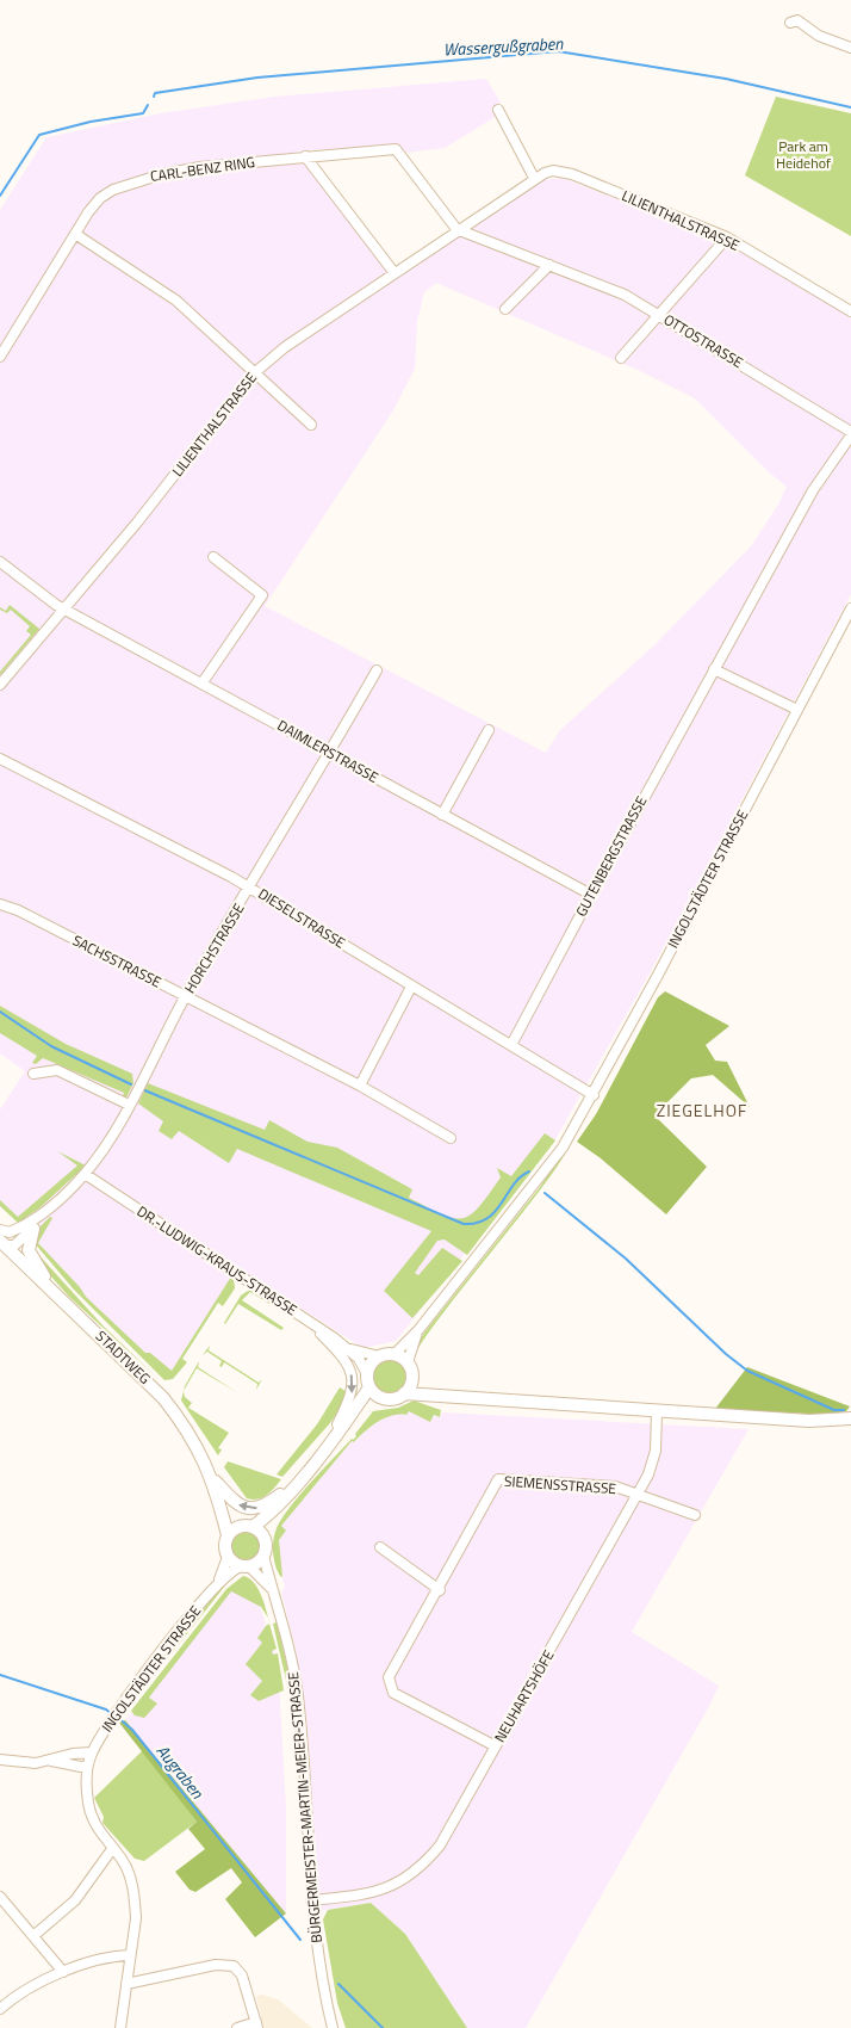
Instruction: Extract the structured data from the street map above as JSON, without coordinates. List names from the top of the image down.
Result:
{
  "streets": {
    "main road": ["STADTWEG"],
    "street": [
      "CARL-BENZ RING",
      "LILIENTHALSTRASSE",
      "OTTOSTRASSE",
      "DAIMLERSTRASSE",
      "GUTENBERGSTRASSE",
      "INGOLSTÄDTER STRASSE",
      "DIESELSTRASSE",
      "HORCHSTRASSE",
      "SACHSSTRASSE",
      "DR.-LUDWIG-KRAUS-STRASSE",
      "SIEMENSSTRASSE",
      "NEUHARTSHÖFE",
      "BÜRGERMEISTER-MARTIN-MEIER-STRASSE"
    ]
  },
  "crossings": [
    ["CARL-BENZ RING", "LILIENTHALSTRASSE"],
    ["CARL-BENZ RING", "OTTOSTRASSE"],
    ["LILIENTHALSTRASSE", "OTTOSTRASSE"],
    ["LILIENTHALSTRASSE", "DAIMLERSTRASSE"],
    ["OTTOSTRASSE", "GUTENBERGSTRASSE"],
    ["DAIMLERSTRASSE", "GUTENBERGSTRASSE"],
    ["DAIMLERSTRASSE", "HORCHSTRASSE"],
    ["GUTENBERGSTRASSE", "DIESELSTRASSE"],
    ["INGOLSTÄDTER STRASSE", "DIESELSTRASSE"],
    ["INGOLSTÄDTER STRASSE", "STADTWEG"],
    ["INGOLSTÄDTER STRASSE", "BÜRGERMEISTER-MARTIN-MEIER-STRASSE"],
    ["DIESELSTRASSE", "HORCHSTRASSE"],
    ["HORCHSTRASSE", "SACHSSTRASSE"],
    ["HORCHSTRASSE", "DR.-LUDWIG-KRAUS-STRASSE"],
    ["HORCHSTRASSE", "STADTWEG"],
    ["STADTWEG", "BÜRGERMEISTER-MARTIN-MEIER-STRASSE"],
    ["SIEMENSSTRASSE", "NEUHARTSHÖFE"],
    ["NEUHARTSHÖFE", "BÜRGERMEISTER-MARTIN-MEIER-STRASSE"]
  ],
  "districts": ["ZIEGELHOF"],
  "water": ["Wassergußgraben", "Augraben"],
  "parks": ["Park am Heidehof"]
}
